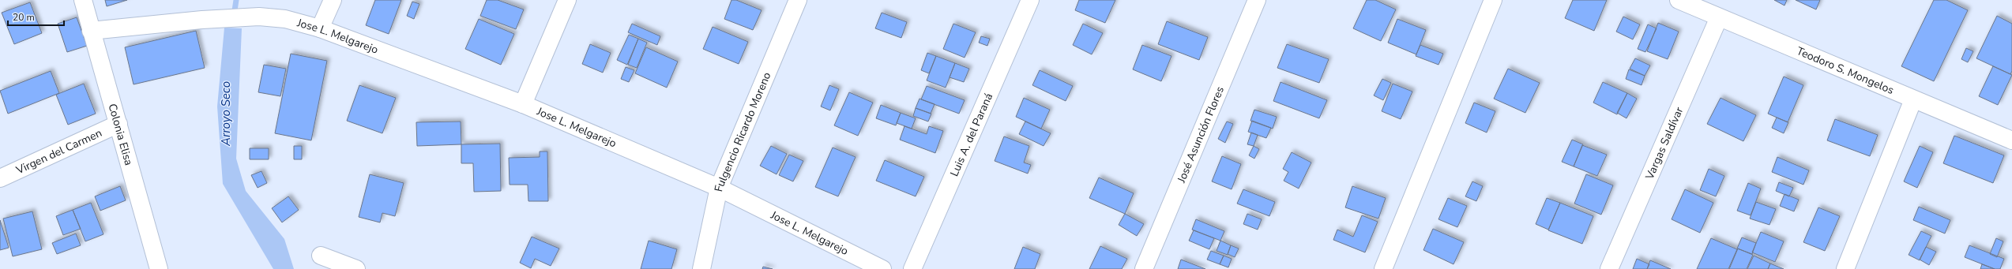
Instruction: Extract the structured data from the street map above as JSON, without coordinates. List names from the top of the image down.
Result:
{
  "streets": {
    "street": [
      "Jose L. Melgarejo",
      "Teodoro S. Mongelos",
      "Fulgencio Ricardo Moreno",
      "Colonia Elisa",
      "Luis A. del Paraná",
      "José Asunción Flores",
      "Vargas Saldívar",
      "Virgen del Carmen"
    ]
  },
  "crossings": [
    ["Jose L. Melgarejo", "Fulgencio Ricardo Moreno"],
    ["Jose L. Melgarejo", "Colonia Elisa"],
    ["Teodoro S. Mongelos", "Vargas Saldívar"],
    ["Colonia Elisa", "Virgen del Carmen"]
  ],
  "water": ["Arroyo Seco"],
  "scale_bar": "20 m"
}
